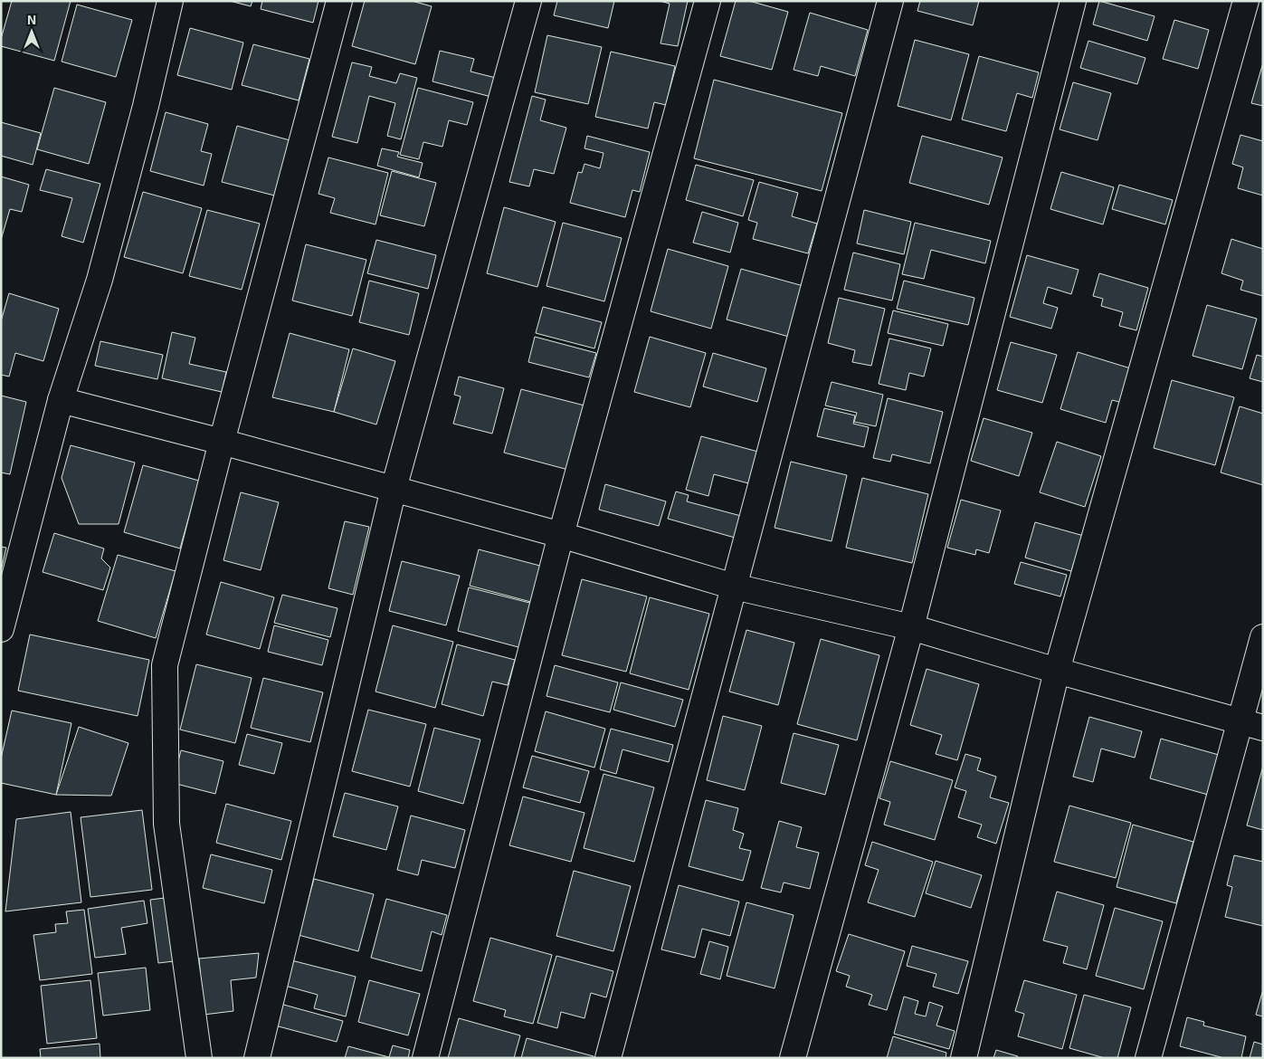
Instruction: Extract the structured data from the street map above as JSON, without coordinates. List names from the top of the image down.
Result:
{
  "north": "top"
}
